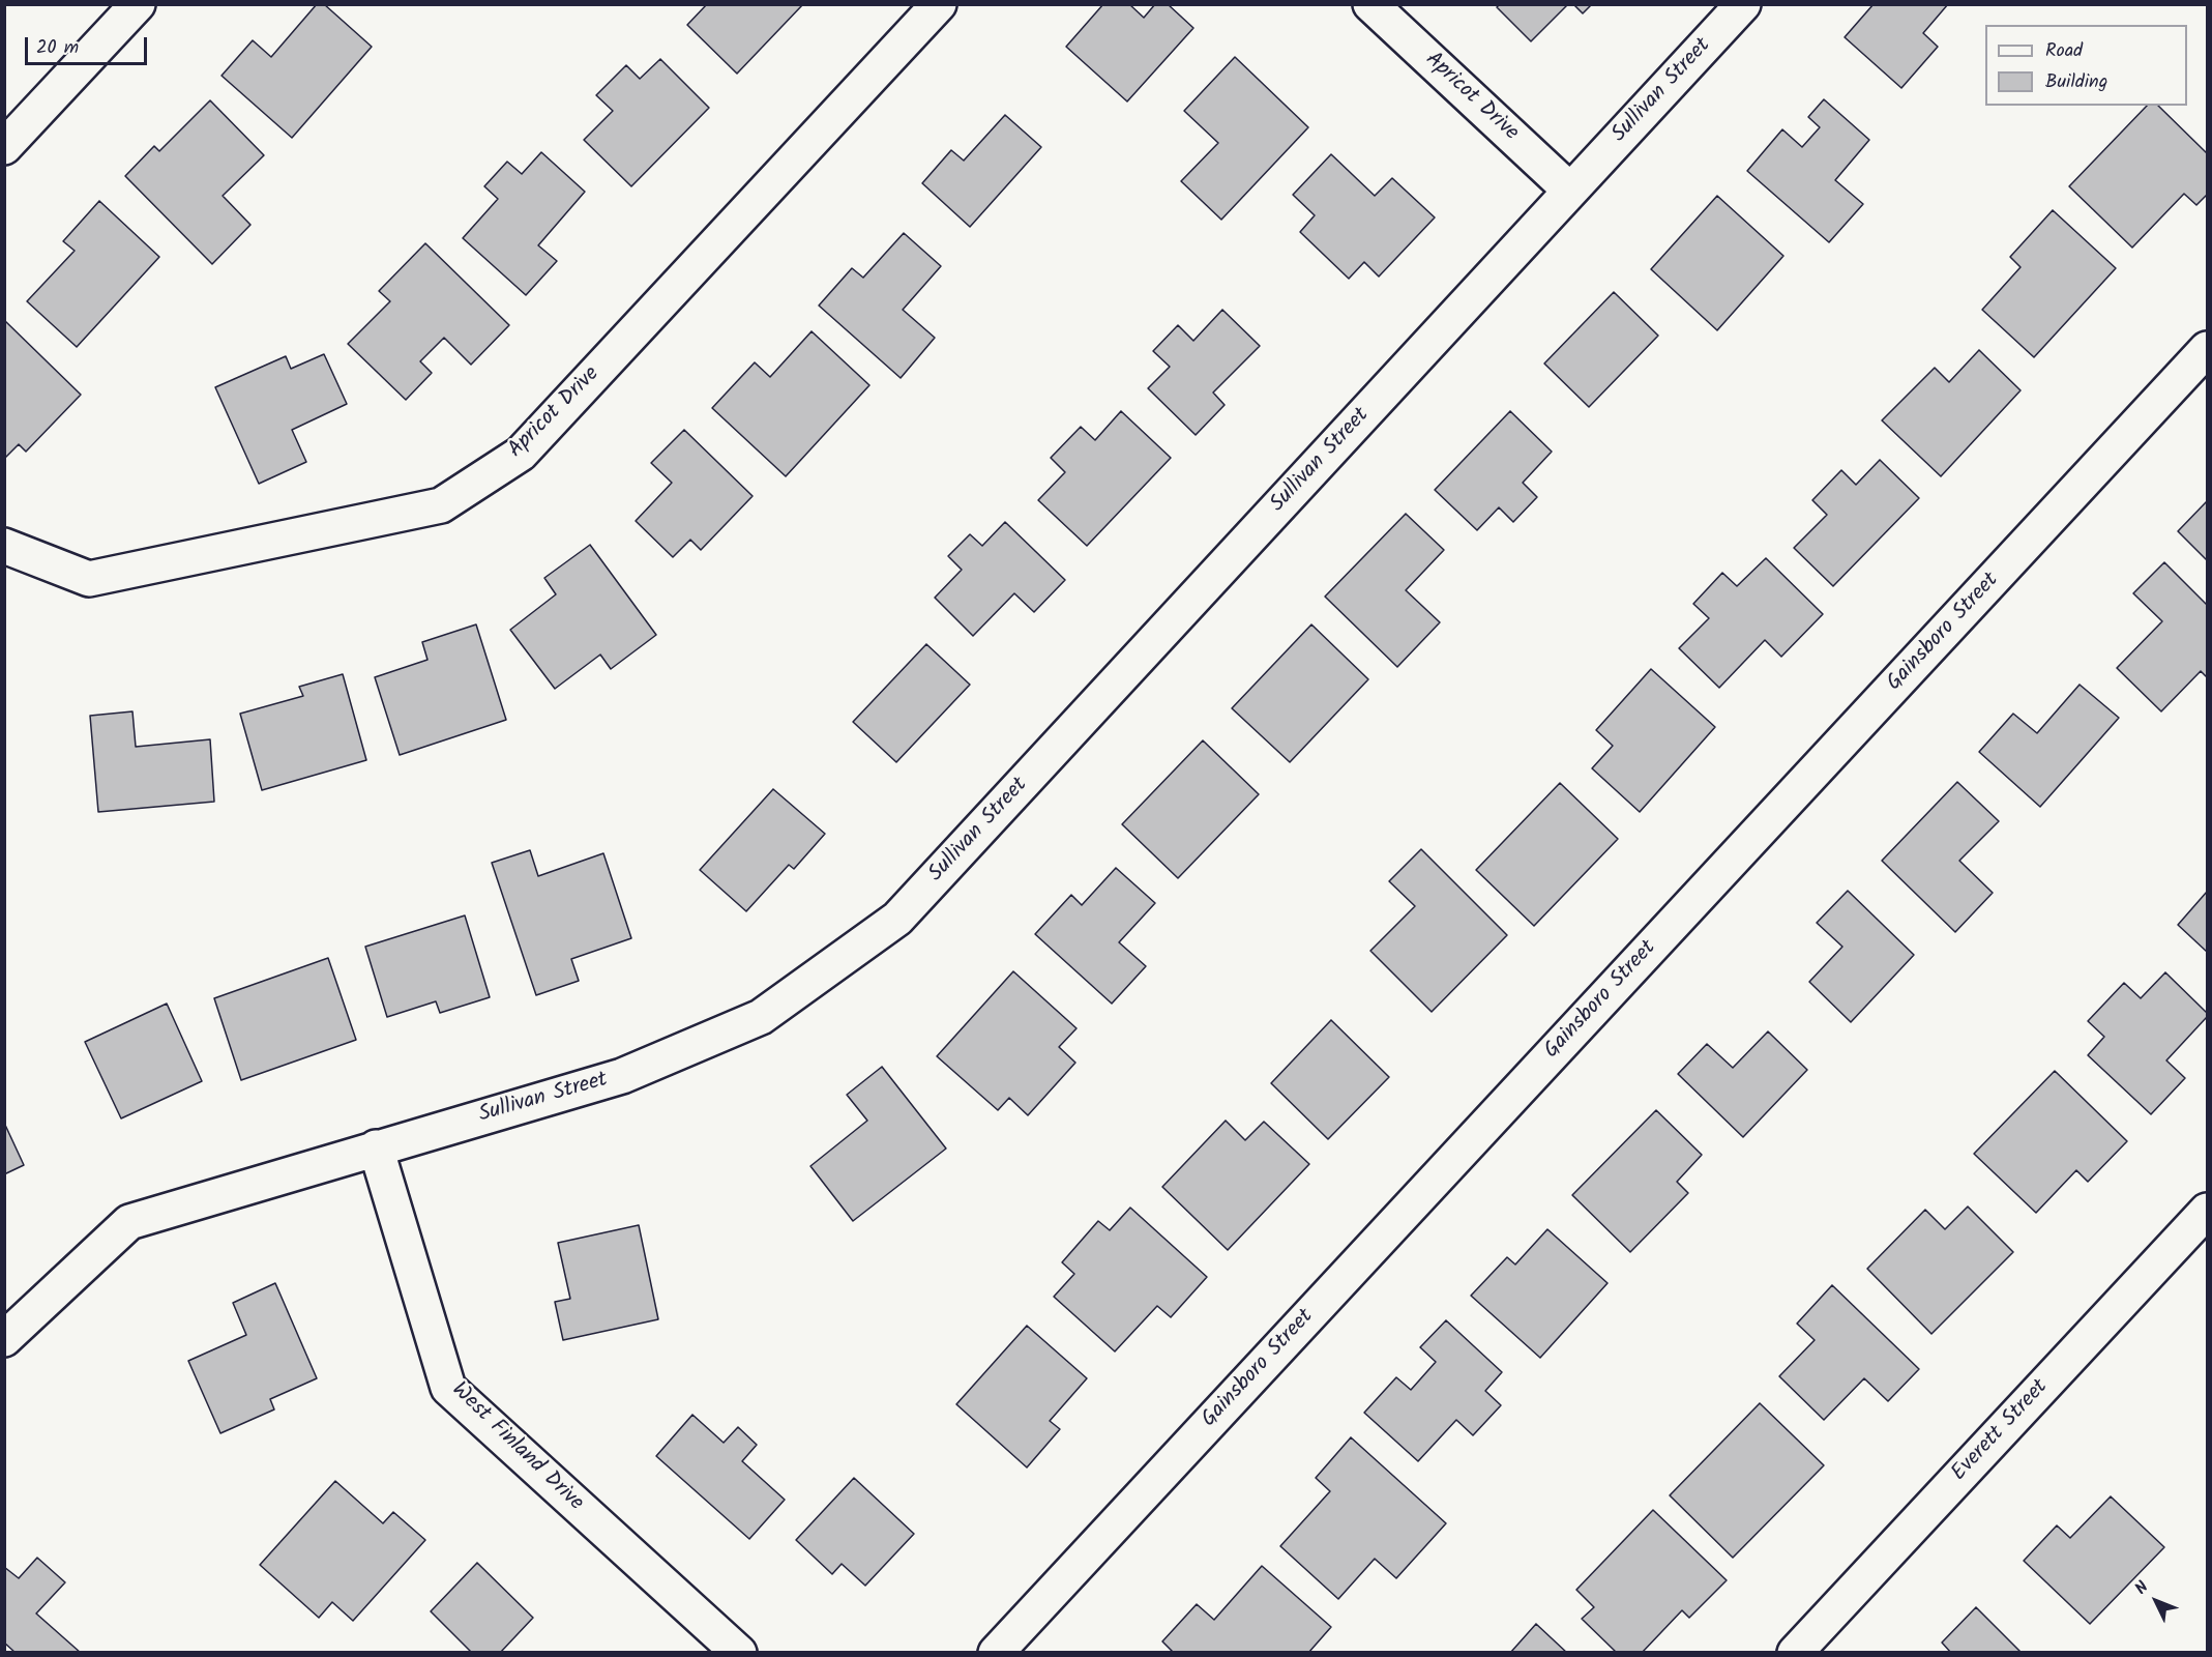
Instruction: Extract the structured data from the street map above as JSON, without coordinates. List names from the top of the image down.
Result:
{
  "streets": {
    "street": [
      "Sullivan Street",
      "Apricot Drive",
      "Gainsboro Street",
      "Everett Street",
      "West Finland Drive"
    ]
  },
  "crossings": [
    ["Sullivan Street", "Apricot Drive"],
    ["Sullivan Street", "West Finland Drive"]
  ],
  "legend": ["Road", "Building"],
  "scale_bar": "20 m",
  "north": "top left"
}
